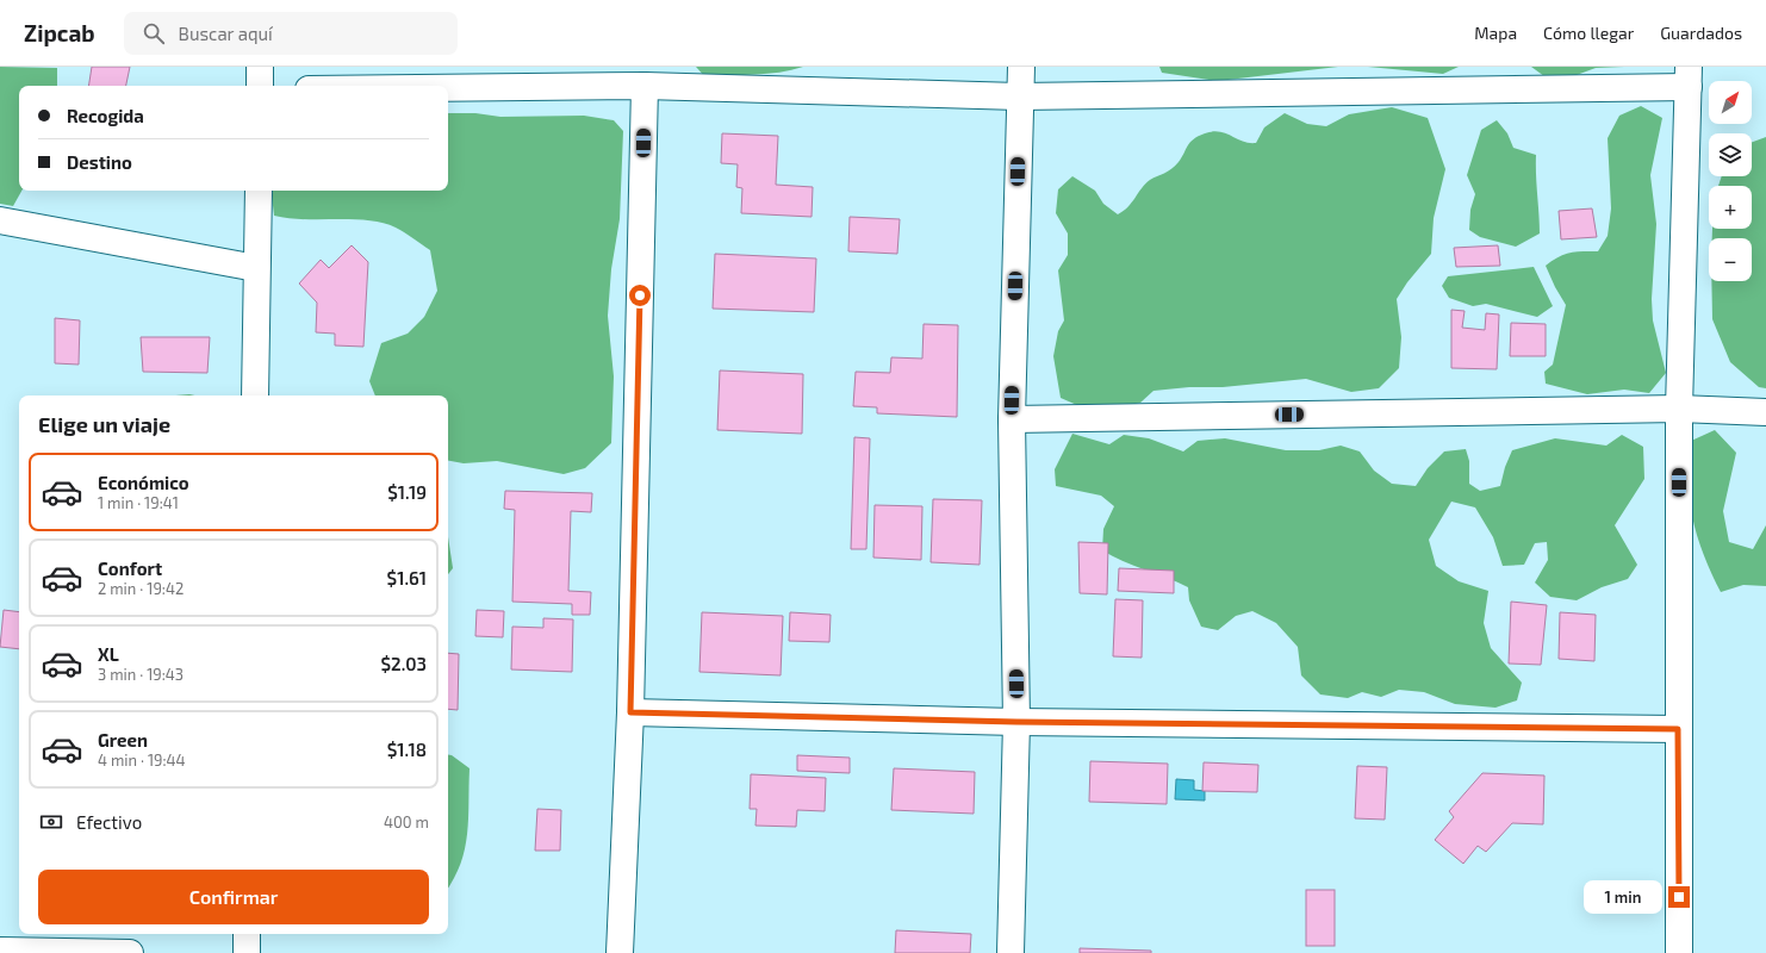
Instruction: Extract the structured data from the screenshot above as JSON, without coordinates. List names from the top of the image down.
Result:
{
  "north": "top right",
  "page": {
    "header": "Zipcab",
    "search": "Buscar aquí",
    "nav": ["Mapa", "Cómo llegar", "Guardados"],
    "map_buttons": ["+", "−"],
    "banner": ["Recogida", "Destino"],
    "heading": "Elige un viaje",
    "list": [
      {
        "name": "Económico",
        "note": "1 min · 19:41",
        "value": "$1.19"
      },
      {
        "name": "Confort",
        "note": "2 min · 19:42",
        "value": "$1.61"
      },
      {
        "name": "XL",
        "note": "3 min · 19:43",
        "value": "$2.03"
      },
      {
        "name": "Green",
        "note": "4 min · 19:44",
        "value": "$1.18"
      }
    ],
    "pay": ["Efectivo", "400 m"],
    "buttons": "Confirmar",
    "bubble": "1 min"
  }
}
